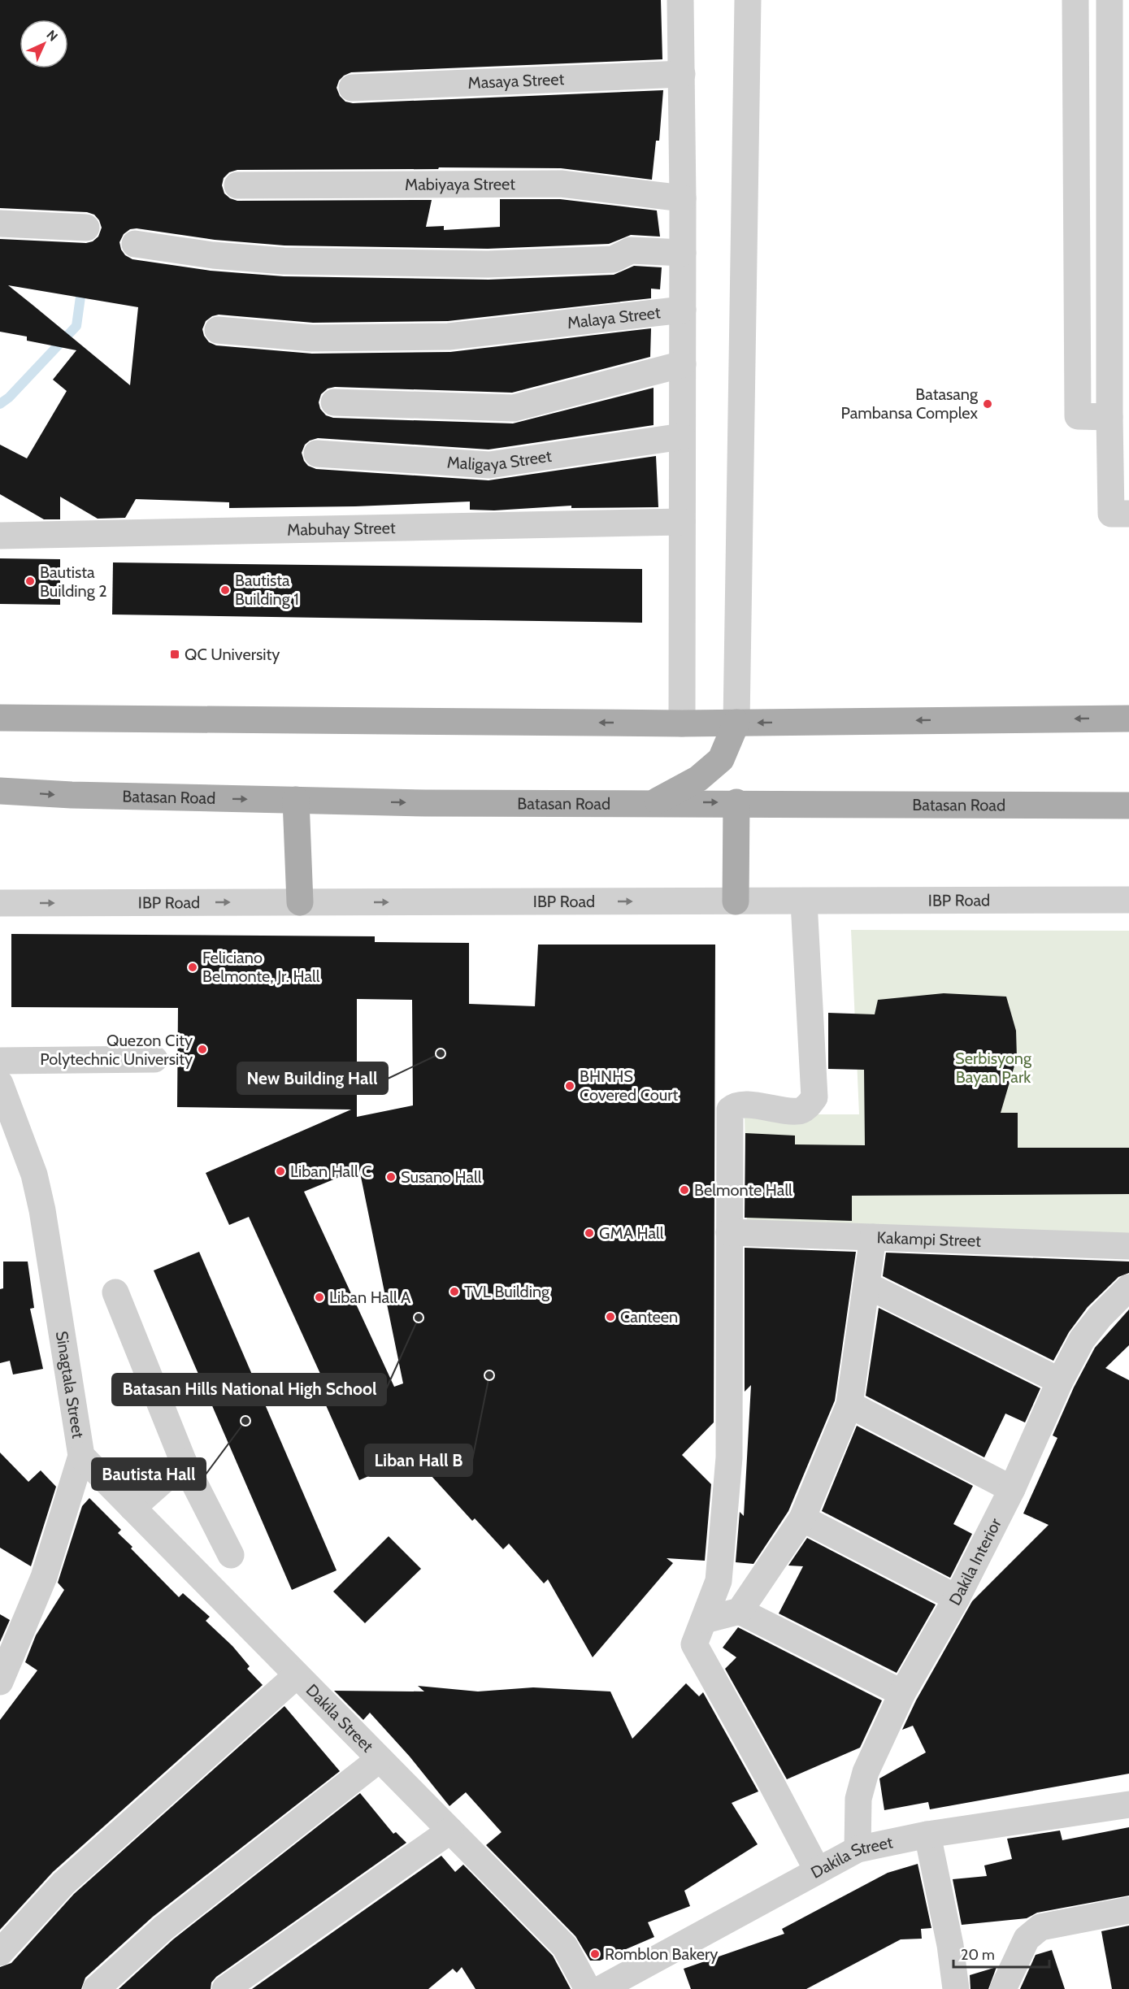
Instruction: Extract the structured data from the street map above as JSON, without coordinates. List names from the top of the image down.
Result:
{
  "streets": {
    "main road": ["Batasan Road"],
    "street": [
      "Masaya Street",
      "Mabiyaya Street",
      "Malaya Street",
      "Maligaya Street",
      "Mabuhay Street",
      "IBP Road",
      "Kakampi Street",
      "Sinagtala Street",
      "Dakila Interior",
      "Dakila Street"
    ]
  },
  "crossings": [
    ["Sinagtala Street", "Dakila Street"],
    ["Dakila Interior", "Dakila Street"]
  ],
  "one_way": ["IBP Road"],
  "parks": ["Serbisyong Bayan Park"],
  "places": {
    "other": [
      "Batasang Pambansa Complex",
      "Bautista Building 2",
      "Bautista Building 1",
      "Feliciano Belmonte, Jr. Hall",
      "Quezon City Polytechnic University",
      "New Building Hall",
      "BHNHS Covered Court",
      "Liban Hall C",
      "Susano Hall",
      "Belmonte Hall",
      "GMA Hall",
      "TVL Building",
      "Liban Hall A",
      "Canteen",
      "Batasan Hills National High School",
      "Liban Hall B",
      "Bautista Hall",
      "Romblon Bakery"
    ],
    "transit": ["QC University"]
  },
  "scale_bar": "20 m",
  "north": "top right"
}
